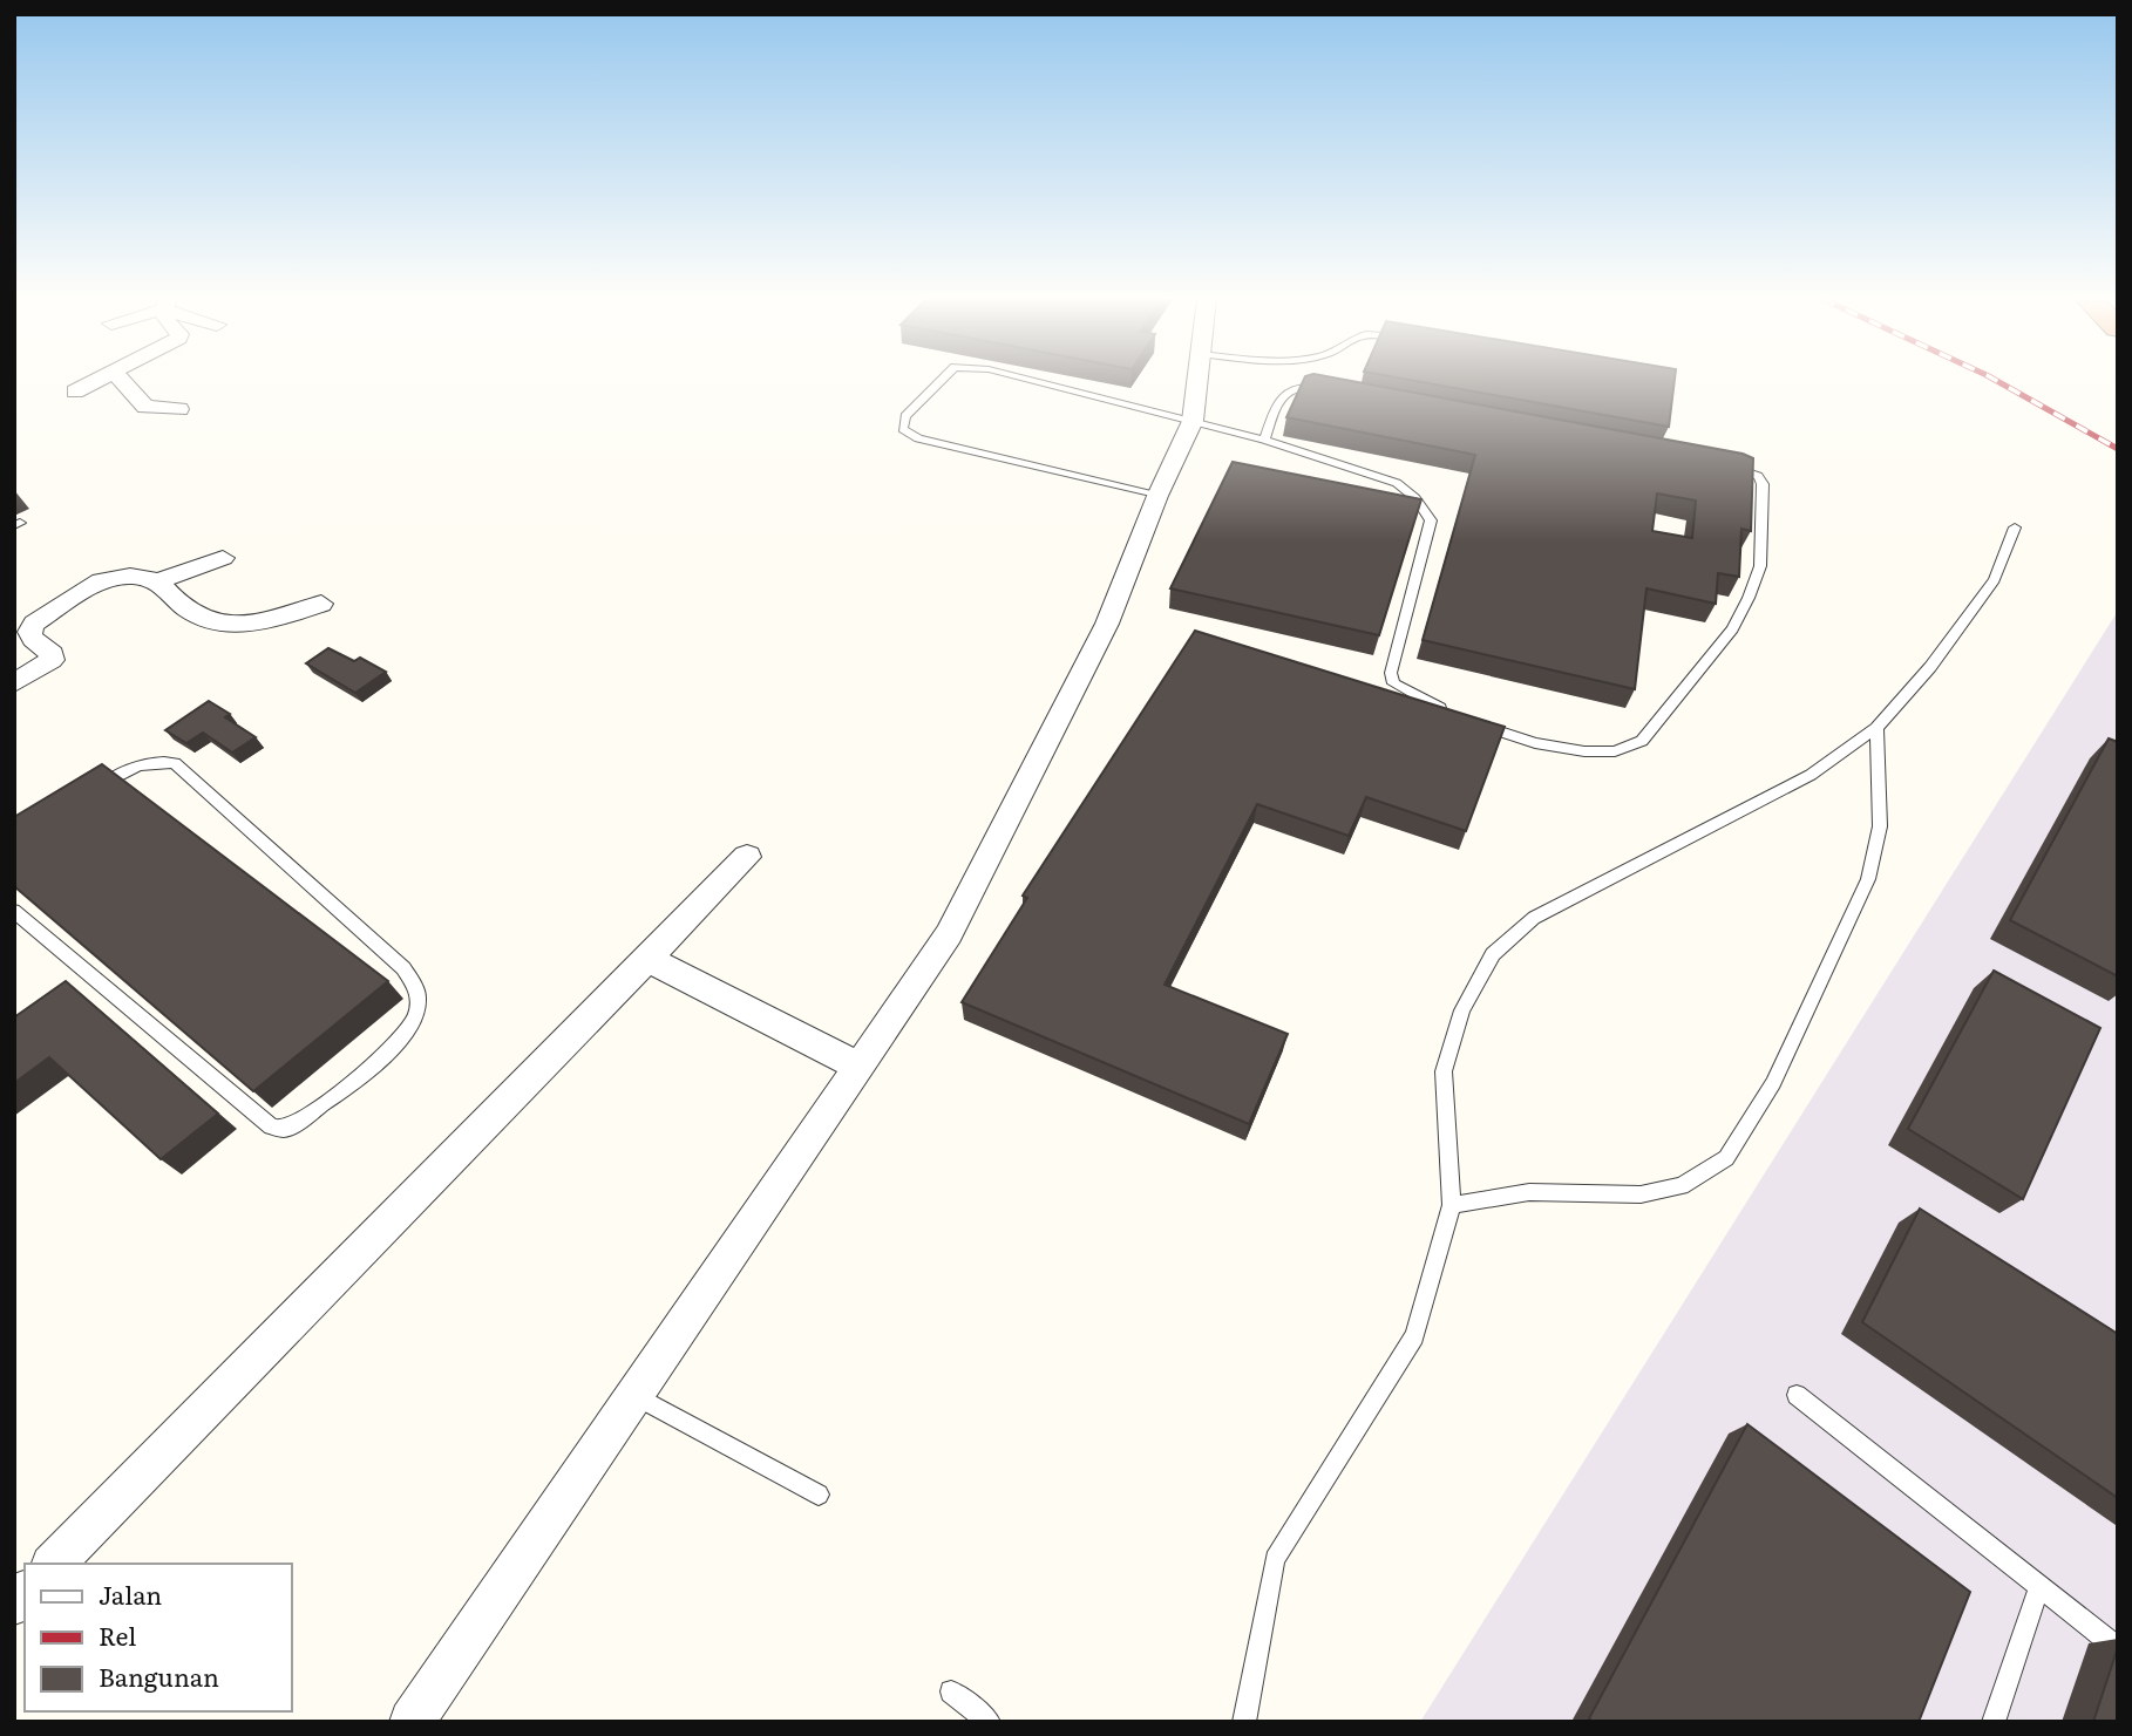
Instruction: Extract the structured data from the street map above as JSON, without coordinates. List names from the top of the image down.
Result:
{
  "legend": ["Jalan", "Rel", "Bangunan"]
}
